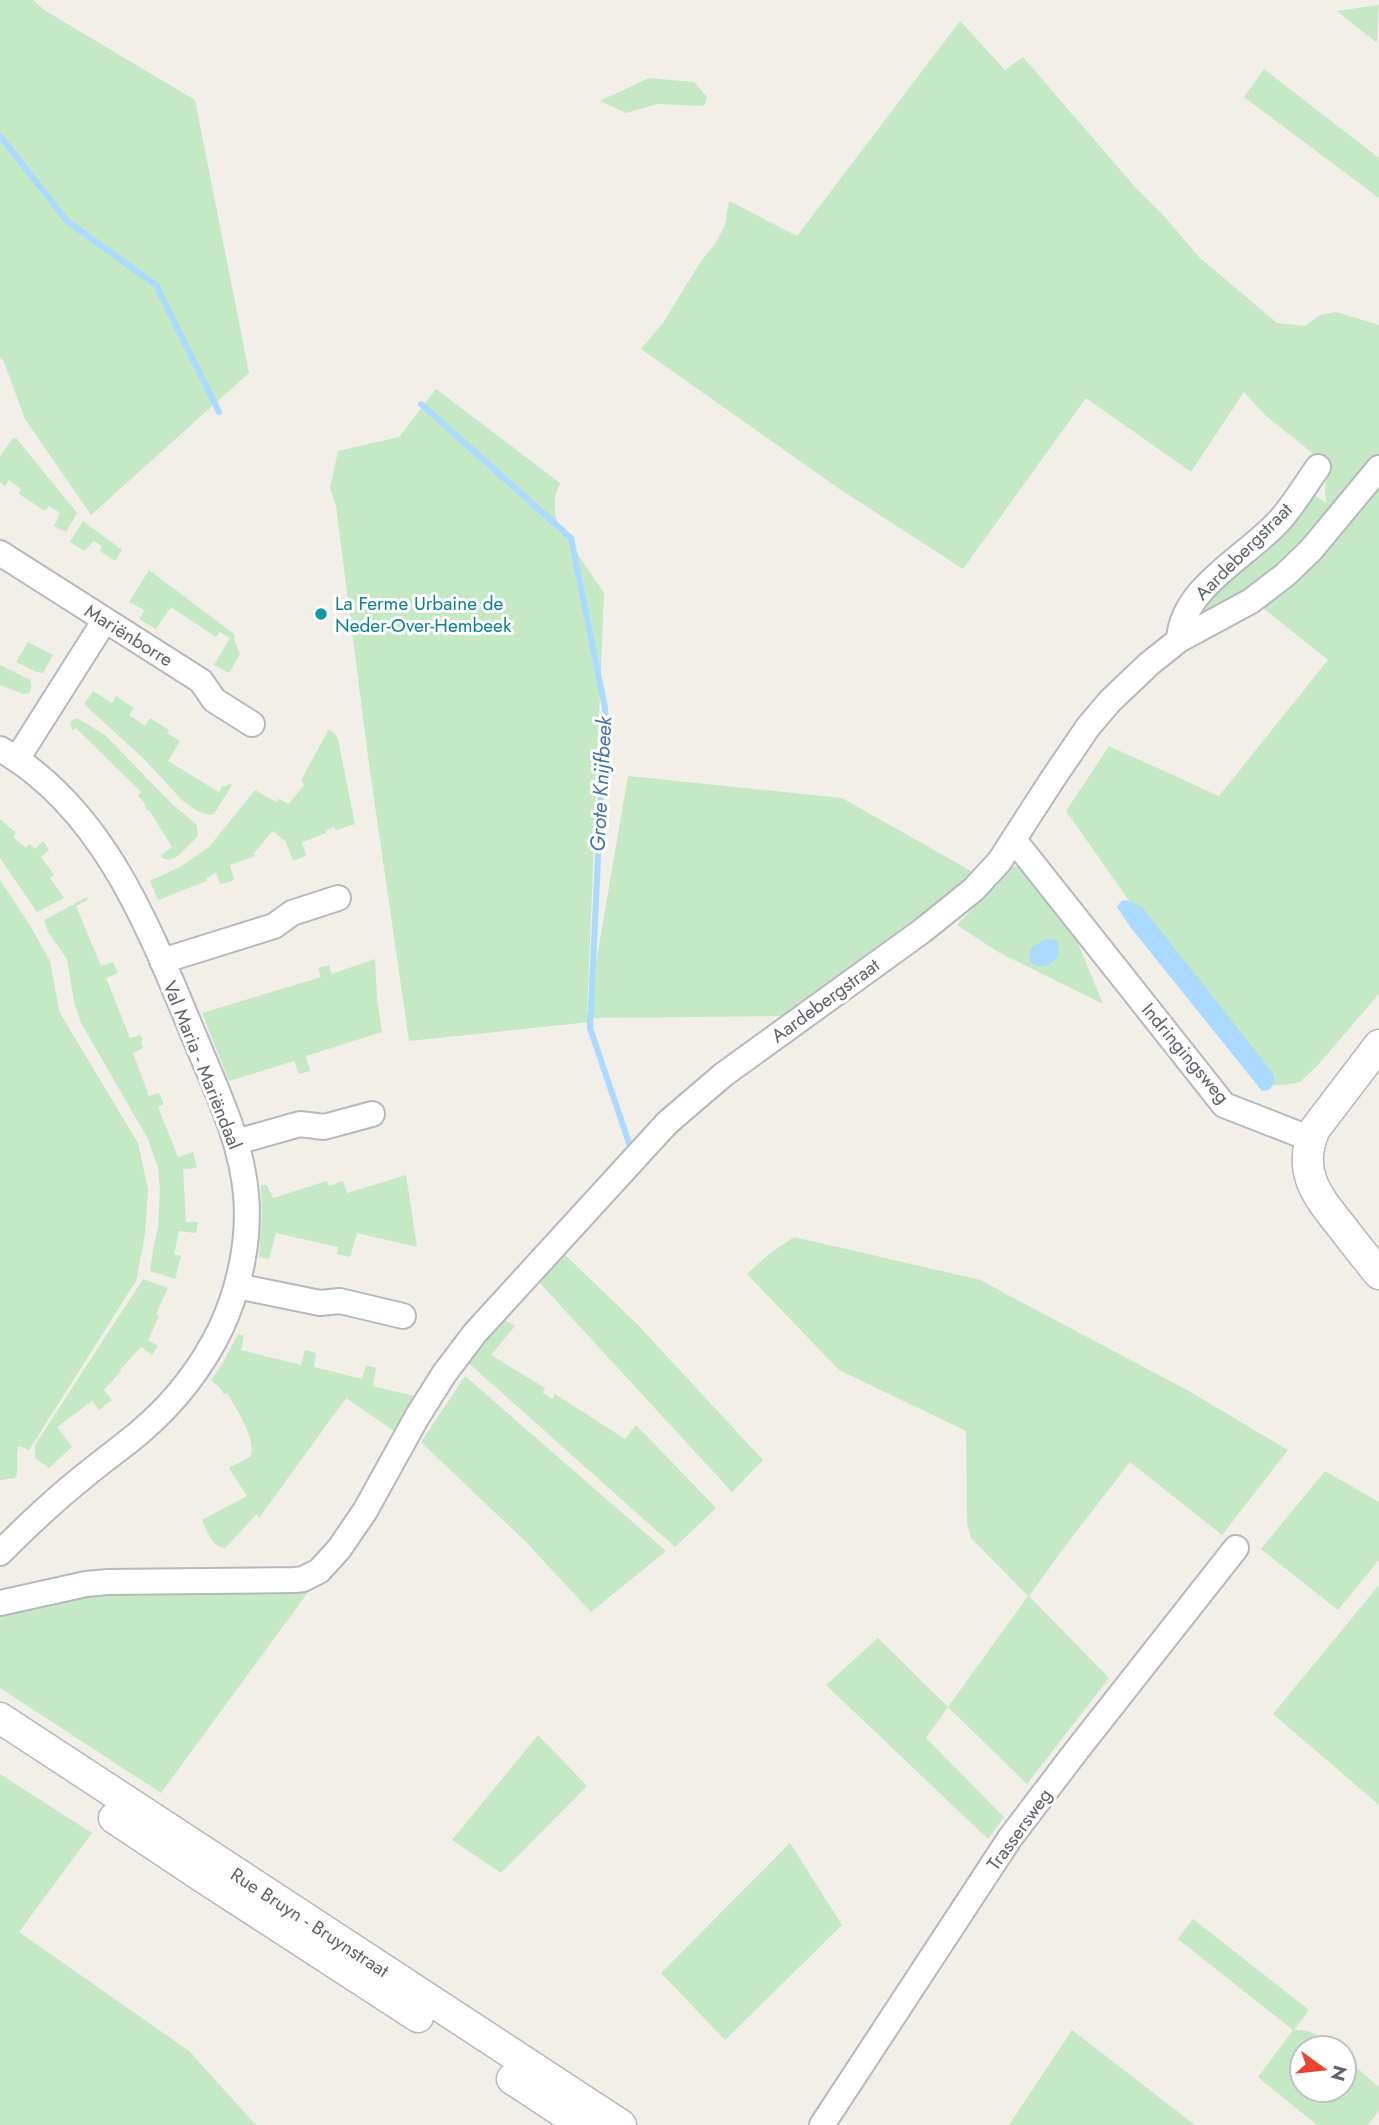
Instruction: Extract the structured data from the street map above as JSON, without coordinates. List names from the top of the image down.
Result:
{
  "streets": {
    "street": [
      "Aardebergstraat",
      "Mariënborre",
      "Indringingsweg",
      "Val Maria - Mariëndaal",
      "Trassersweg",
      "Rue Bruyn - Bruynstraat"
    ]
  },
  "crossings": [
    ["Aardebergstraat", "Indringingsweg"]
  ],
  "water": ["Grote Knijfbeek"],
  "places": ["La Ferme Urbaine de Neder-Over-Hembeek"],
  "north": "right"
}
